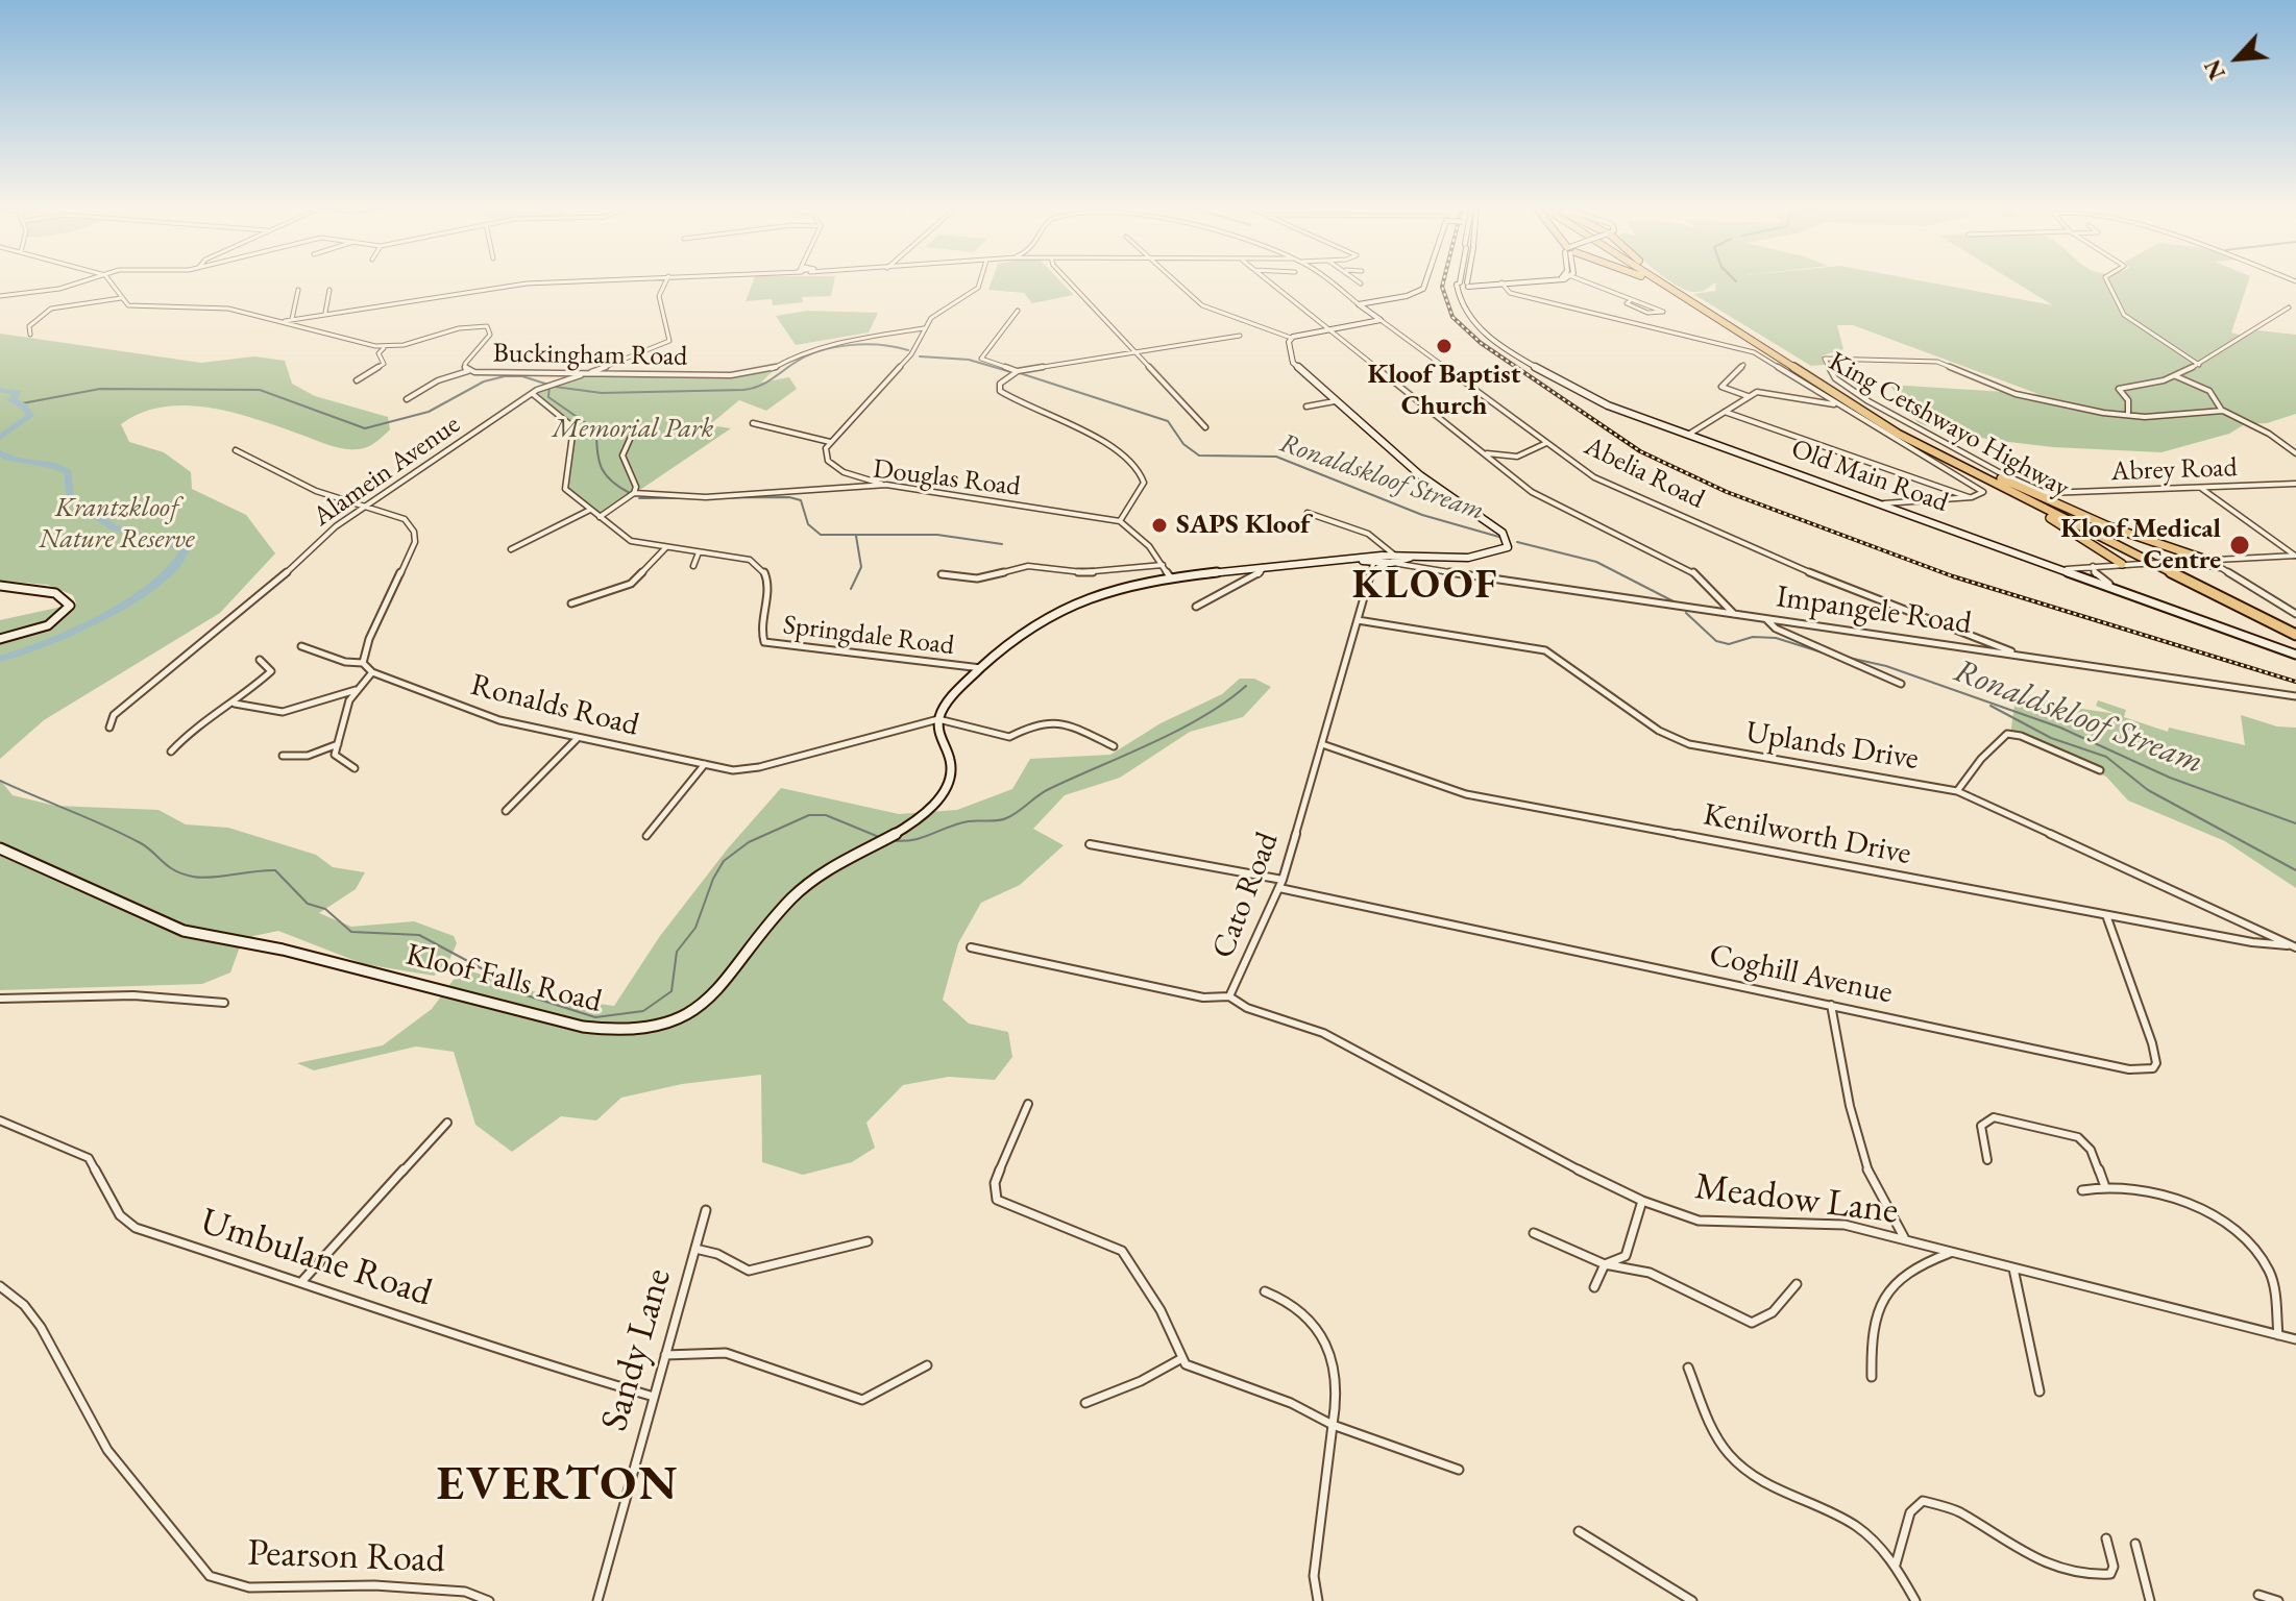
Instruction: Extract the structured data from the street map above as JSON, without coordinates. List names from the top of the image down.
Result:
{
  "streets": {
    "highway": ["King Cetshwayo Highway"],
    "main road": ["Abelia Road", "Old Main Road", "Kloof Falls Road"],
    "street": [
      "Buckingham Road",
      "Abrey Road",
      "Alamein Avenue",
      "Douglas Road",
      "Impangele Road",
      "Springdale Road",
      "Ronalds Road",
      "Uplands Drive",
      "Kenilworth Drive",
      "Cato Road",
      "Coghill Avenue",
      "Meadow Lane",
      "Umbulane Road",
      "Sandy Lane",
      "Pearson Road"
    ]
  },
  "crossings": [
    ["Buckingham Road", "Alamein Avenue"],
    ["Alamein Avenue", "Springdale Road"],
    ["Abelia Road", "Impangele Road"],
    ["Ronalds Road", "Kloof Falls Road"],
    ["Uplands Drive", "Kenilworth Drive"],
    ["Uplands Drive", "Cato Road"],
    ["Kenilworth Drive", "Cato Road"],
    ["Kenilworth Drive", "Coghill Avenue"],
    ["Cato Road", "Coghill Avenue"],
    ["Cato Road", "Meadow Lane"],
    ["Umbulane Road", "Sandy Lane"]
  ],
  "districts": ["KLOOF", "EVERTON"],
  "water": ["Ronaldskloof Stream"],
  "parks": ["Memorial Park", "Krantzkloof Nature Reserve"],
  "places": ["Kloof Baptist Church", "SAPS Kloof", "Kloof Medical Centre"],
  "north": "bottom left"
}
